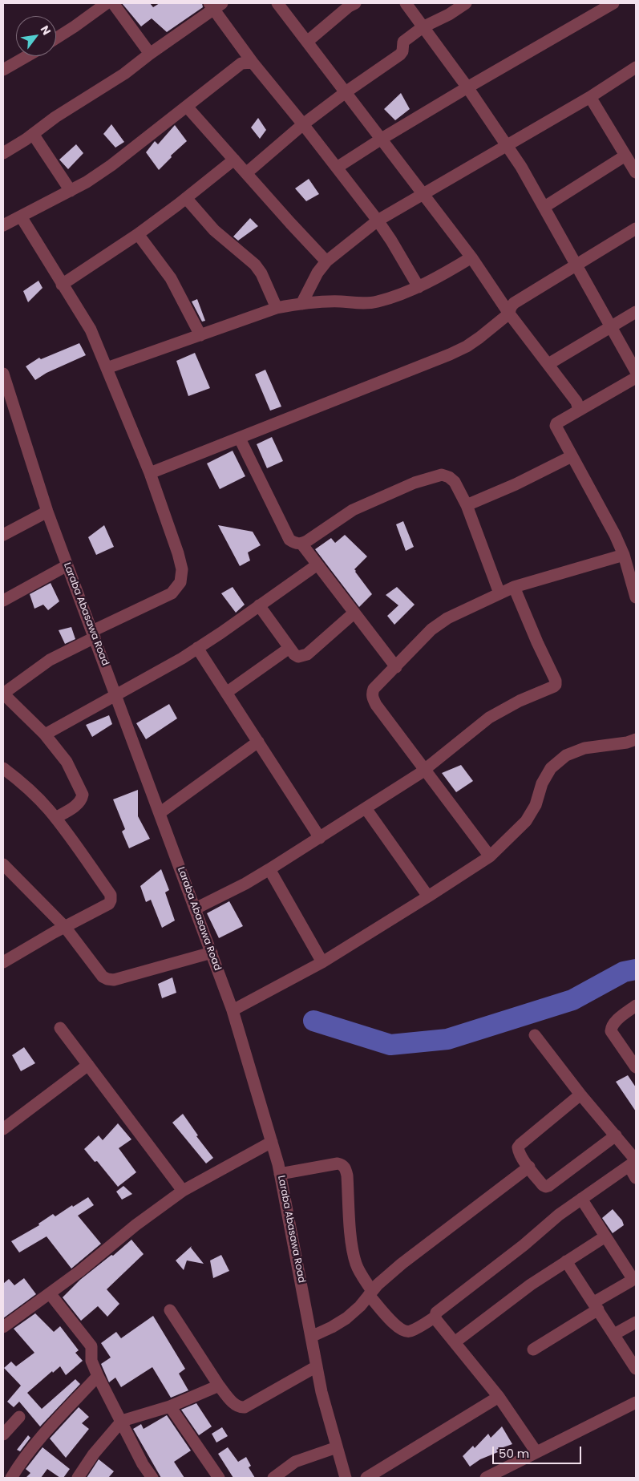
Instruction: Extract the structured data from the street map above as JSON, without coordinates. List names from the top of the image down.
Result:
{
  "streets": {
    "street": ["Laraba Abasawa Road"]
  },
  "scale_bar": "50 m",
  "north": "top right"
}
